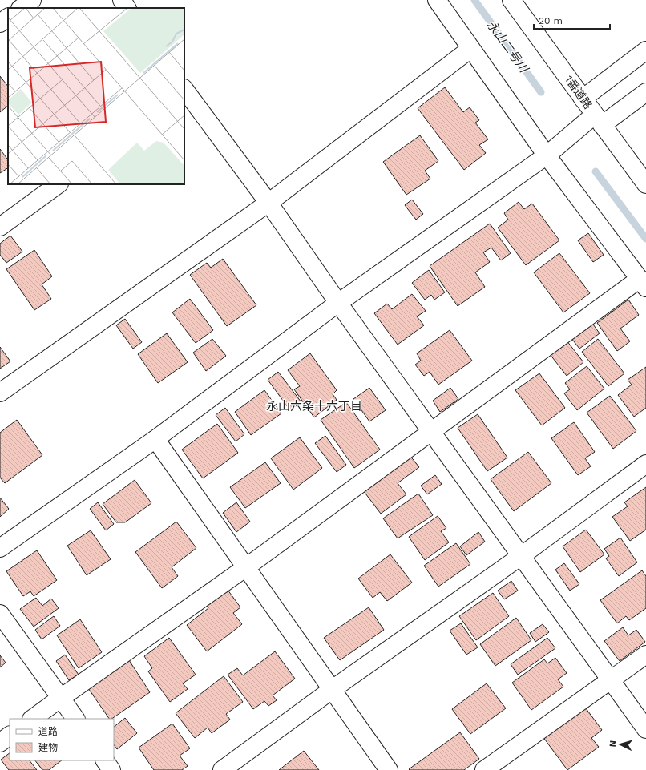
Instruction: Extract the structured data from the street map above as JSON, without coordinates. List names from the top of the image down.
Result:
{
  "streets": {
    "street": ["1番道路"]
  },
  "districts": ["永山六条十六丁目"],
  "water": ["永山二号川"],
  "legend": ["道路", "建物"],
  "scale_bar": "20 m",
  "north": "left"
}
